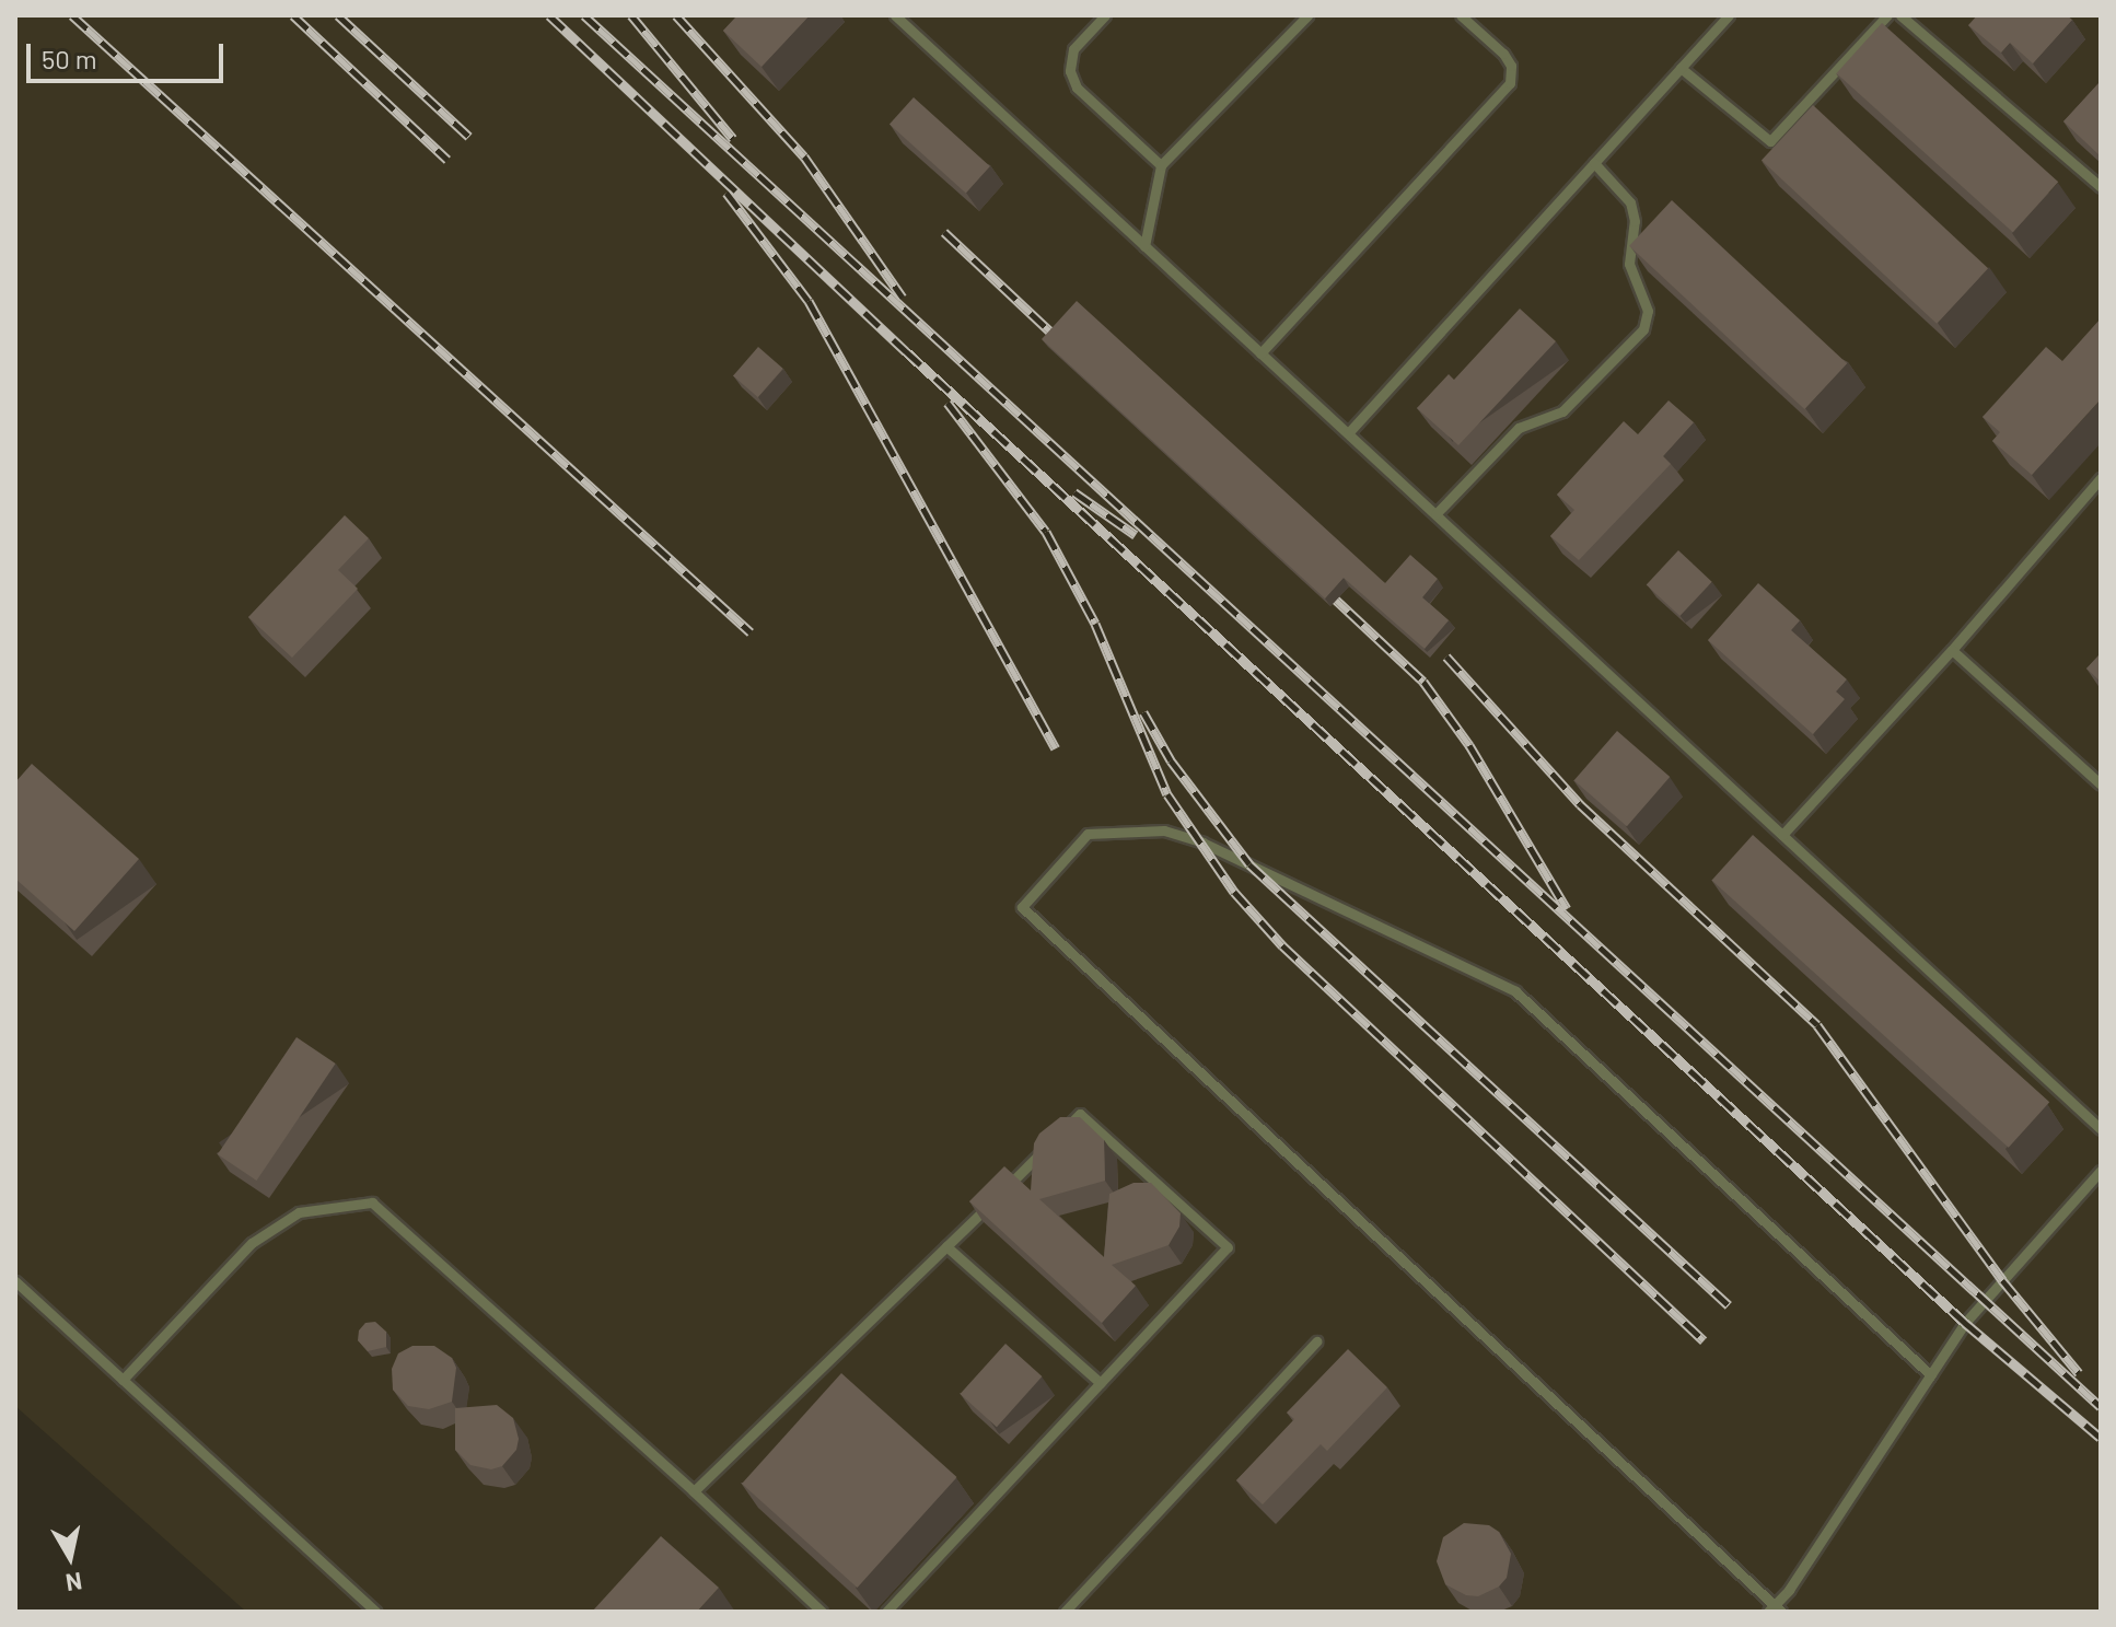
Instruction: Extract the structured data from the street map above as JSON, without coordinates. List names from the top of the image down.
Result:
{
  "scale_bar": "50 m",
  "north": "bottom"
}
